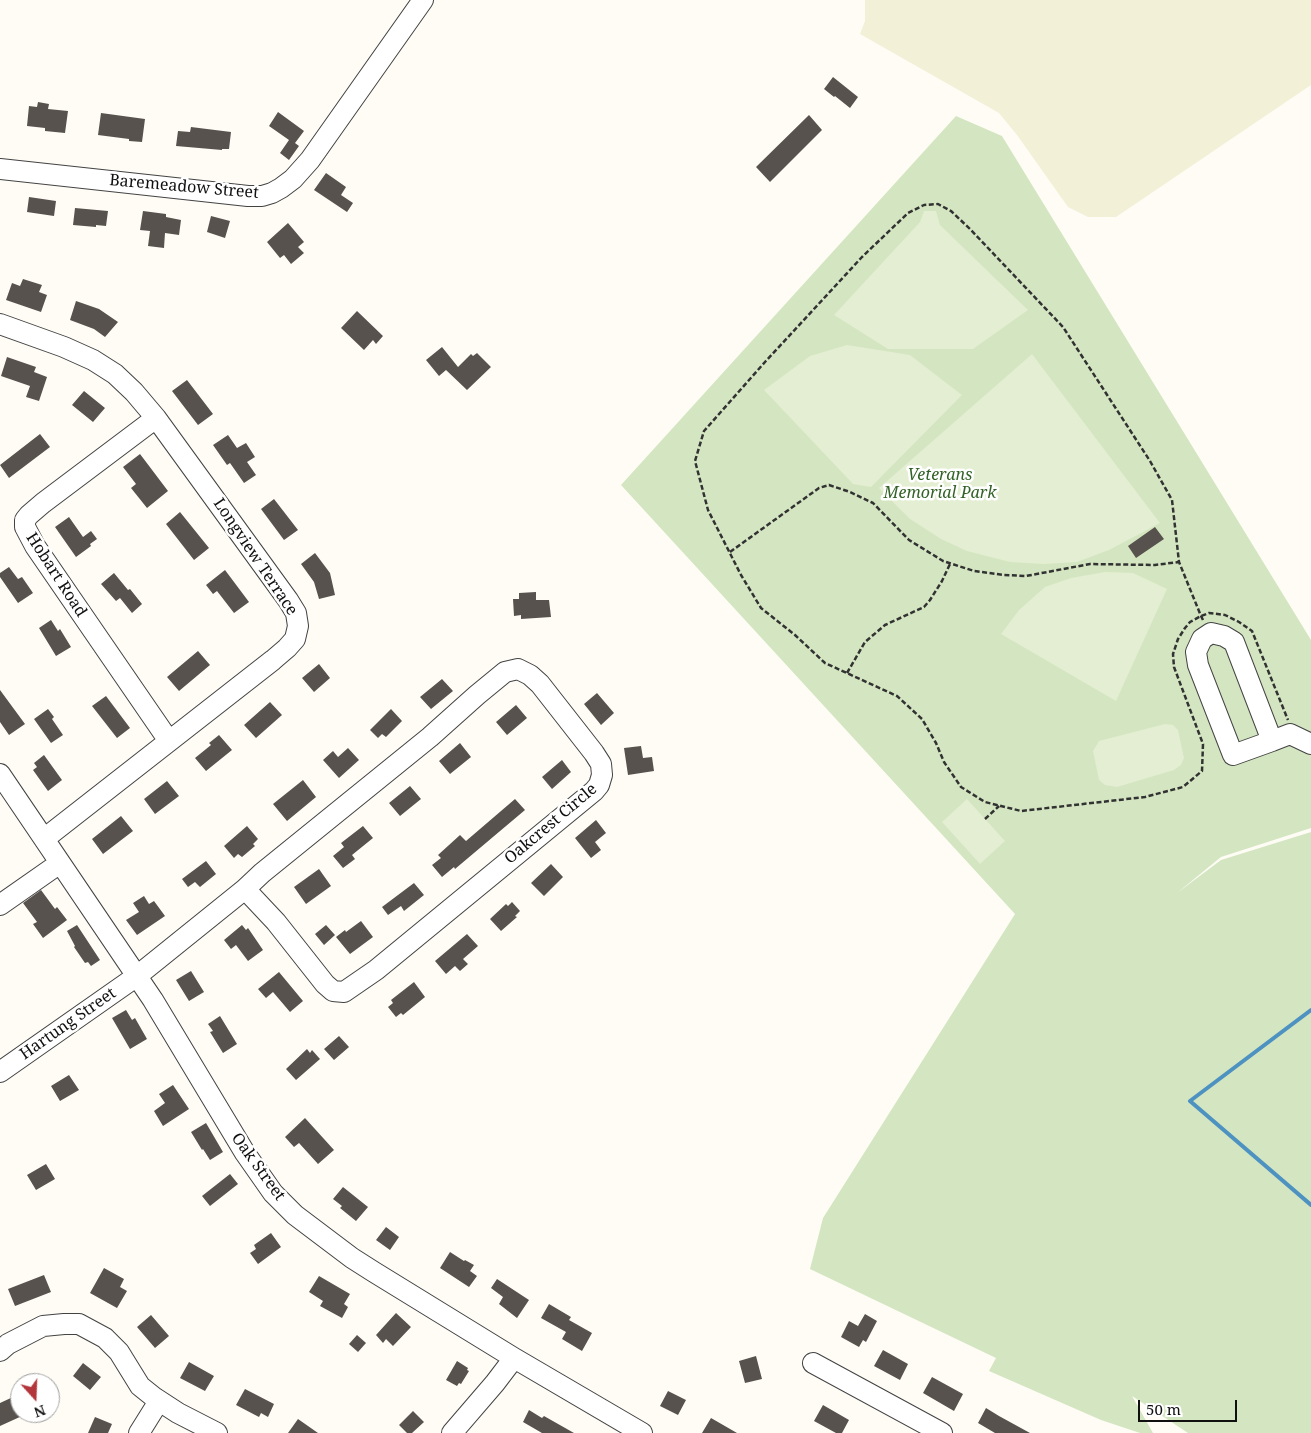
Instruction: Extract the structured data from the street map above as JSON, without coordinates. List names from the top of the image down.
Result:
{
  "streets": {
    "street": [
      "Baremeadow Street",
      "Longview Terrace",
      "Hobart Road",
      "Oakcrest Circle",
      "Hartung Street",
      "Oak Street"
    ]
  },
  "crossings": [
    ["Longview Terrace", "Hobart Road"],
    ["Longview Terrace", "Oak Street"],
    ["Oakcrest Circle", "Hartung Street"],
    ["Oakcrest Circle", "Oak Street"],
    ["Hartung Street", "Oak Street"]
  ],
  "parks": ["Veterans Memorial Park"],
  "scale_bar": "50 m",
  "north": "bottom"
}
